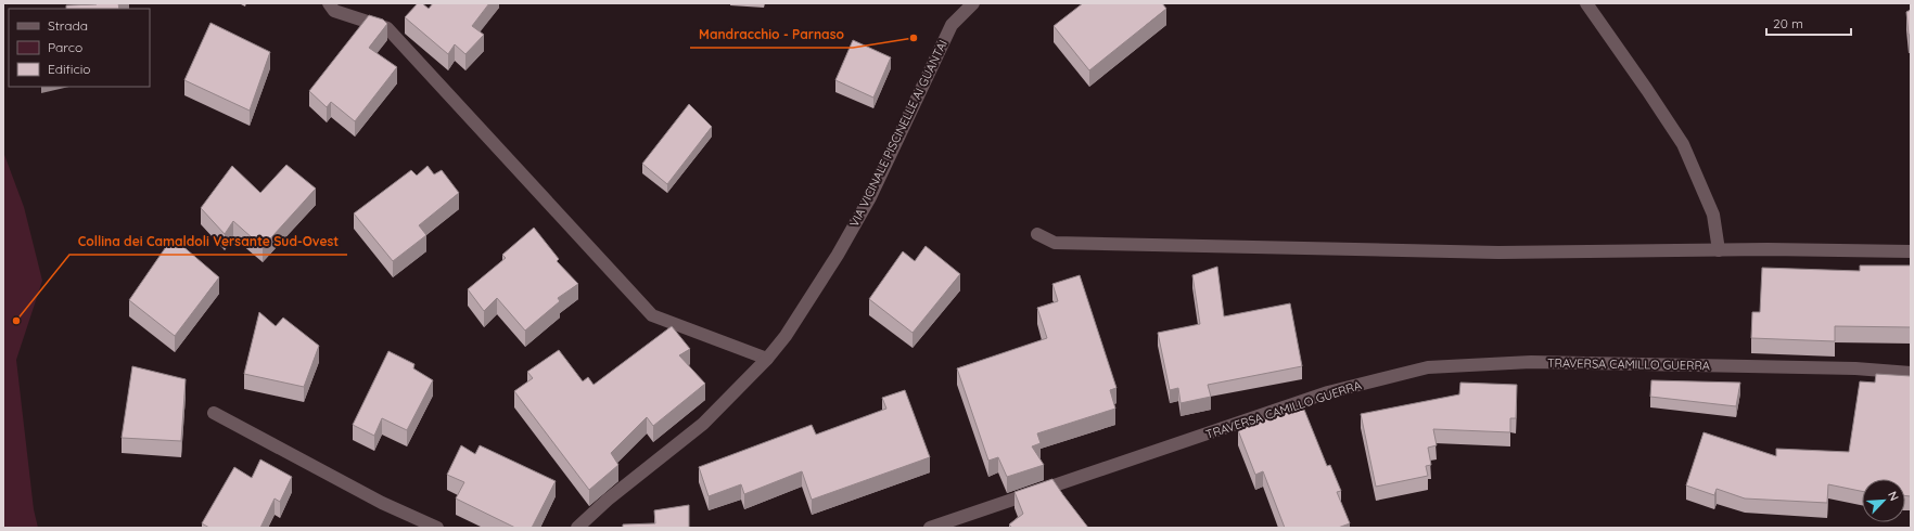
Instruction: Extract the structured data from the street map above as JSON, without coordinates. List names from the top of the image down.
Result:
{
  "streets": {
    "street": ["VIA VICINALE PISCINELLE AI GUANTAI", "TRAVERSA CAMILLO GUERRA"]
  },
  "places": ["Mandracchio - Parnaso", "Collina dei Camaldoli Versante Sud-Ovest"],
  "legend": ["Strada", "Parco", "Edificio"],
  "scale_bar": "20 m",
  "north": "top right"
}
